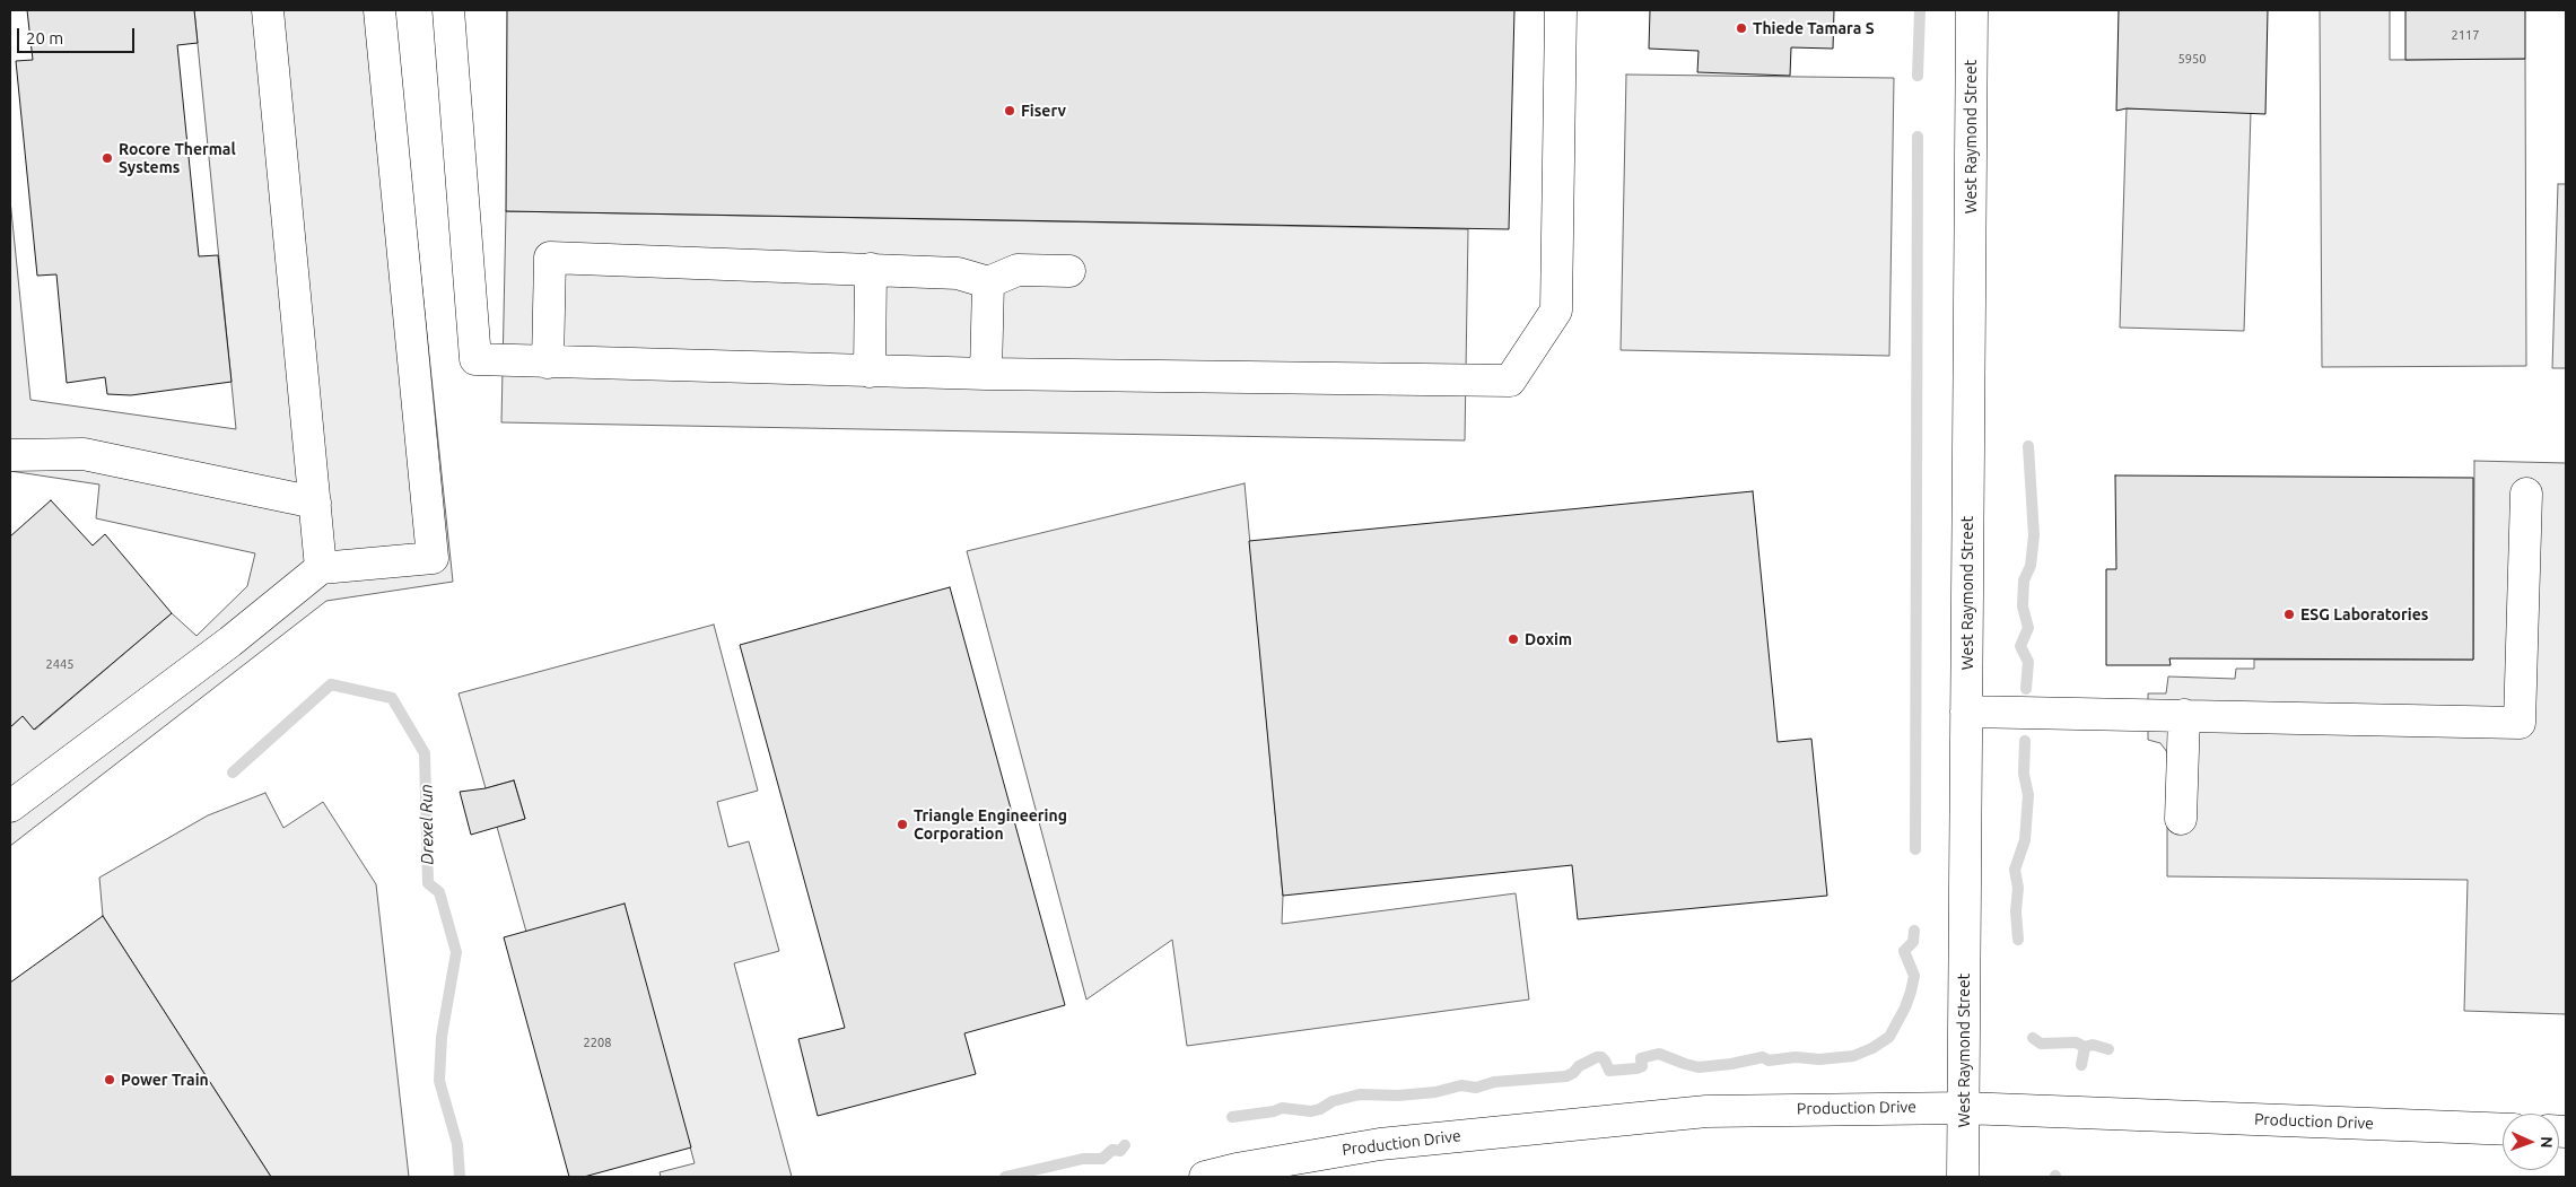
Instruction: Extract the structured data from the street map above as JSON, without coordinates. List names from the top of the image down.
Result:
{
  "streets": {
    "street": ["West Raymond Street", "Production Drive"]
  },
  "crossings": [
    ["West Raymond Street", "Production Drive"]
  ],
  "water": ["Drexel Run"],
  "places": [
    "Thiede Tamara S",
    "Fiserv",
    "Rocore Thermal Systems",
    "ESG Laboratories",
    "Doxim",
    "Triangle Engineering Corporation",
    "Power Train"
  ],
  "house_numbers": [
    "2117",
    "5950",
    "2445",
    "2208"
  ],
  "scale_bar": "20 m",
  "north": "right"
}
